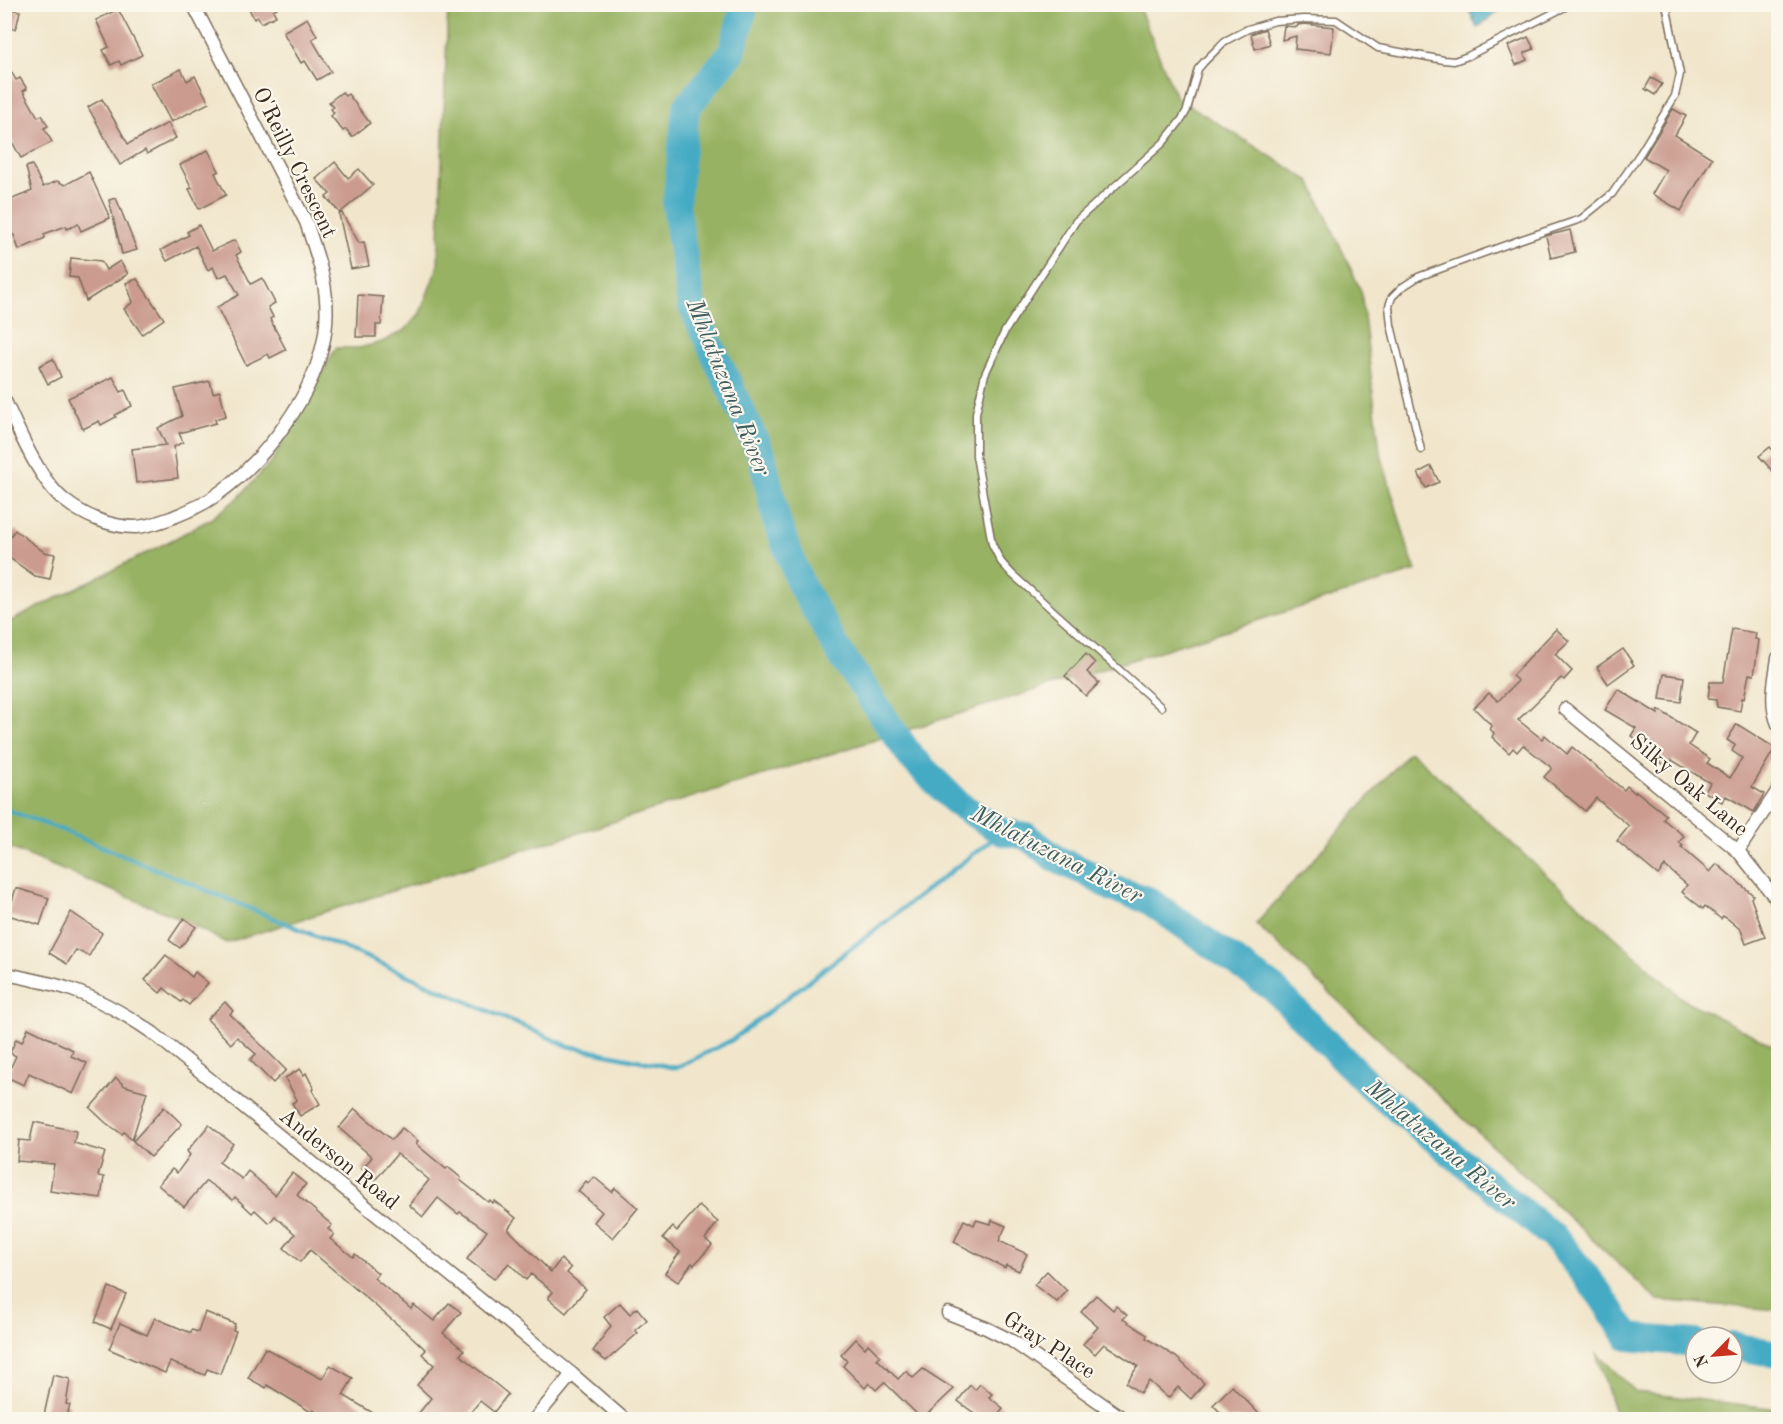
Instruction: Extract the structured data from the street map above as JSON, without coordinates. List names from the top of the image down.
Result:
{
  "streets": {
    "street": [
      "O'Reilly Crescent",
      "Silky Oak Lane",
      "Anderson Road",
      "Gray Place"
    ]
  },
  "water": ["Mhlatuzana River"],
  "north": "bottom left"
}
